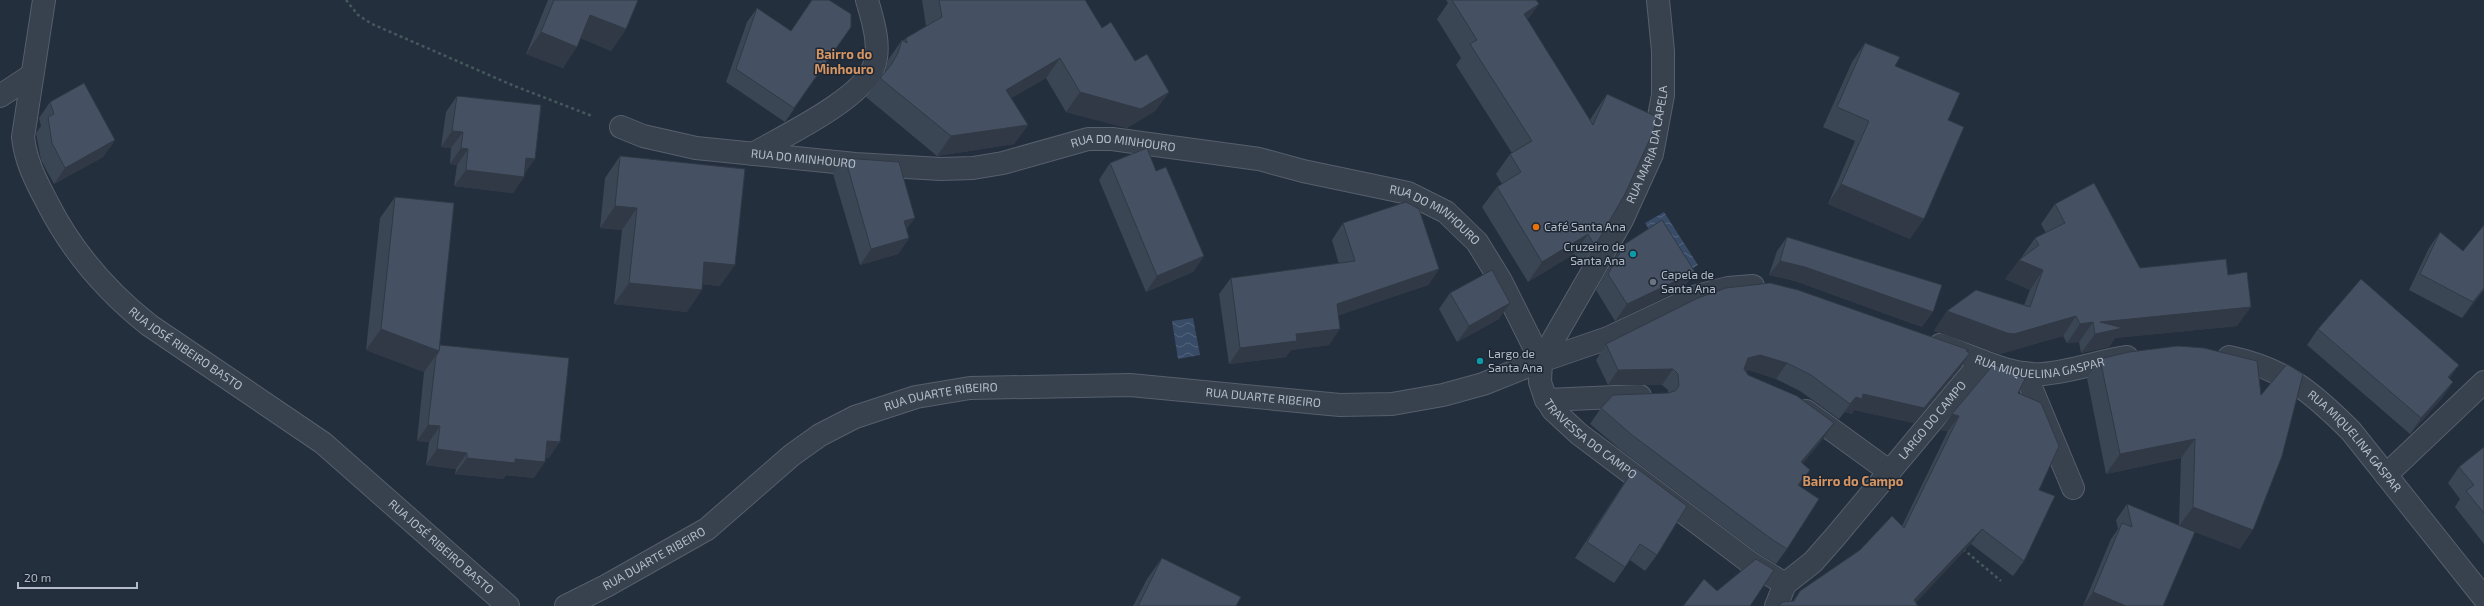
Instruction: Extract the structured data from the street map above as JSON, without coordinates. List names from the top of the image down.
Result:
{
  "streets": {
    "street": [
      "RUA MARIA DA CAPELA",
      "RUA DO MINHOURO",
      "RUA JOSÉ RIBEIRO BASTO",
      "RUA MIQUELINA GASPAR",
      "RUA DUARTE RIBEIRO",
      "LARGO DO CAMPO",
      "TRAVESSA DO CAMPO"
    ]
  },
  "crossings": [
    ["RUA MARIA DA CAPELA", "RUA DO MINHOURO"],
    ["RUA MARIA DA CAPELA", "RUA DUARTE RIBEIRO"],
    ["RUA MARIA DA CAPELA", "TRAVESSA DO CAMPO"],
    ["RUA DO MINHOURO", "RUA DUARTE RIBEIRO"],
    ["RUA DO MINHOURO", "TRAVESSA DO CAMPO"],
    ["RUA MIQUELINA GASPAR", "LARGO DO CAMPO"],
    ["RUA DUARTE RIBEIRO", "TRAVESSA DO CAMPO"],
    ["LARGO DO CAMPO", "TRAVESSA DO CAMPO"]
  ],
  "districts": ["Bairro do Minhouro", "Bairro do Campo"],
  "places": [
    "Café Santa Ana",
    "Cruzeiro de Santa Ana",
    "Capela de Santa Ana",
    "Largo de Santa Ana"
  ],
  "scale_bar": "20 m"
}
